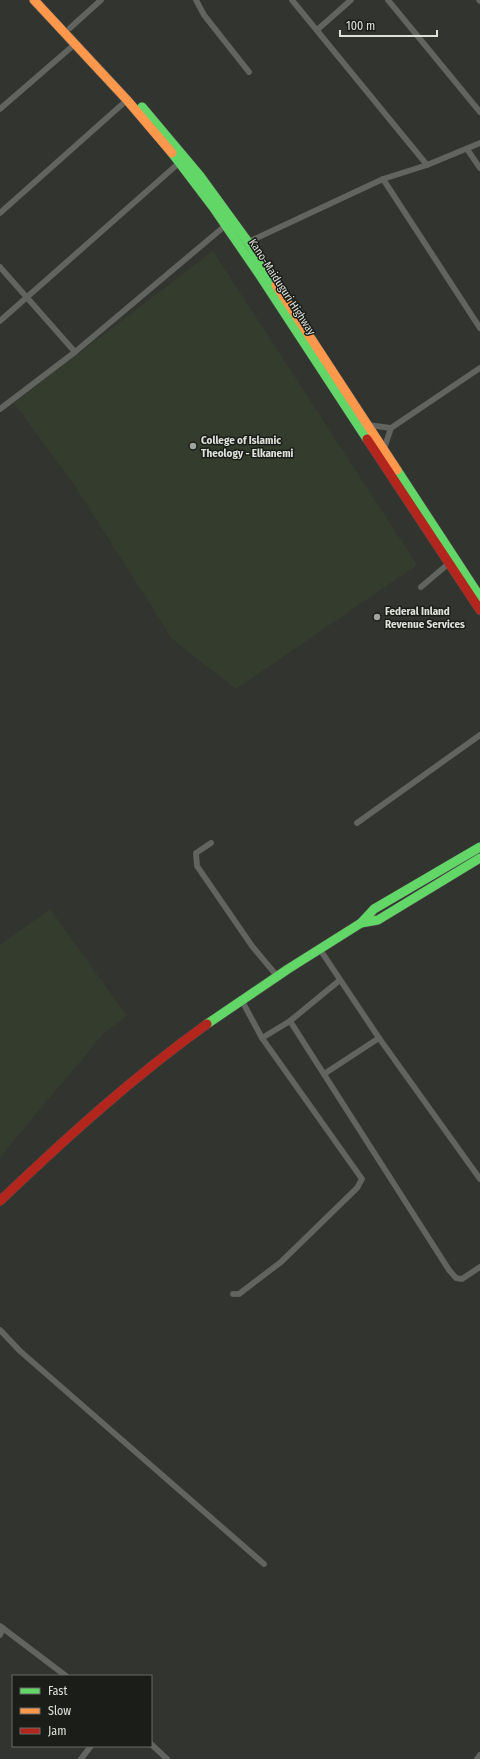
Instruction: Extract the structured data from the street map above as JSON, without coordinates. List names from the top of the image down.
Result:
{
  "streets": {
    "highway": ["Kano-Maiduguri Highway"]
  },
  "places": ["College of Islamic Theology - Elkanemi", "Federal Inland Revenue Services"],
  "legend": ["Fast", "Slow", "Jam"],
  "scale_bar": "100 m"
}
